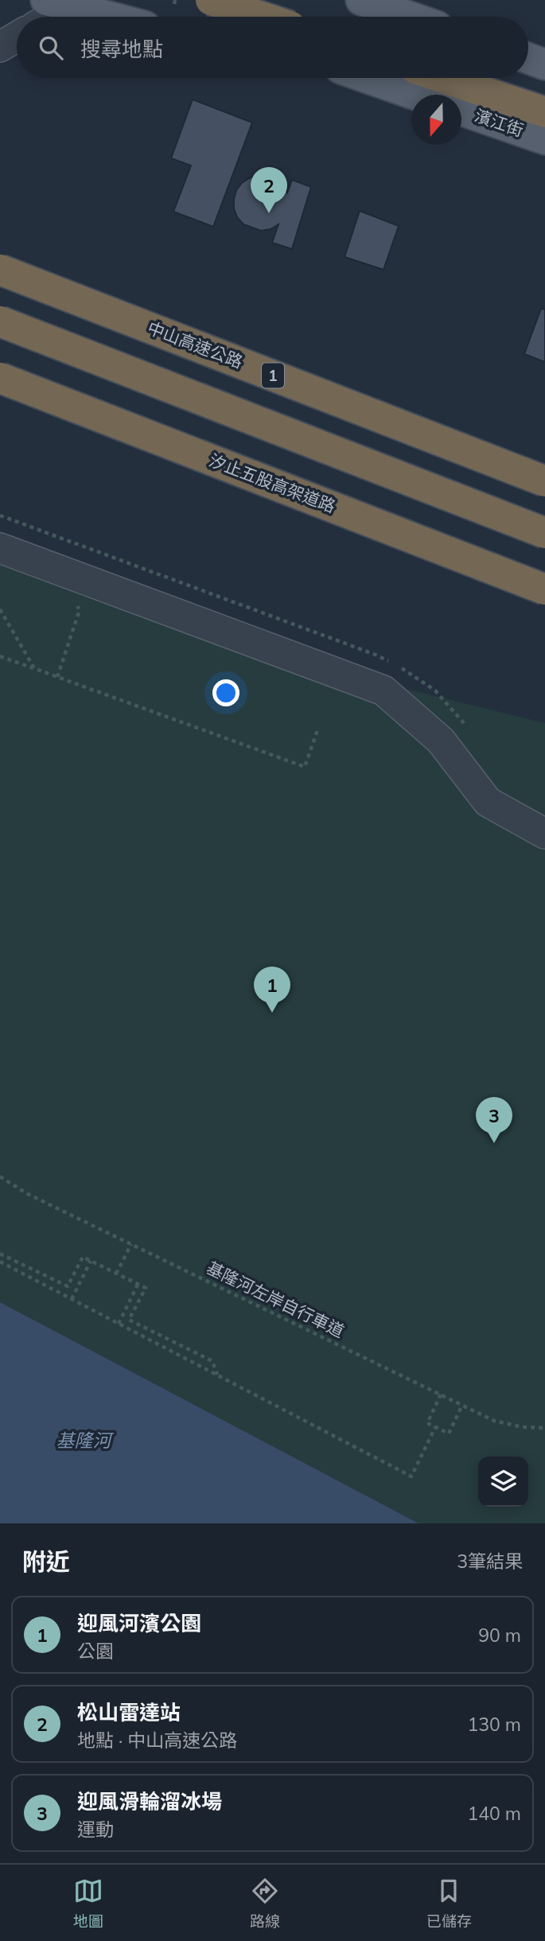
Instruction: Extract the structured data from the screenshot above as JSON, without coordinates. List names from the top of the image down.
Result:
{
  "streets": {
    "highway": ["中山高速公路", "1", "汐止五股高架道路"],
    "main road": ["濱江街"],
    "path": ["基隆河左岸自行車道"]
  },
  "water": ["基隆河"],
  "north": "bottom",
  "page": {
    "search": "搜尋地點",
    "pins": ["2", "1", "3"],
    "heading": ["附近", "3筆結果"],
    "list": [
      {
        "mark": "1",
        "name": "迎風河濱公園",
        "note": "公園",
        "value": "90 m"
      },
      {
        "mark": "2",
        "name": "松山雷達站",
        "note": "地點 · 中山高速公路",
        "value": "130 m"
      },
      {
        "mark": "3",
        "name": "迎風滑輪溜冰場",
        "note": "運動",
        "value": "140 m"
      }
    ],
    "nav": ["地圖", "路線", "已儲存"]
  }
}
